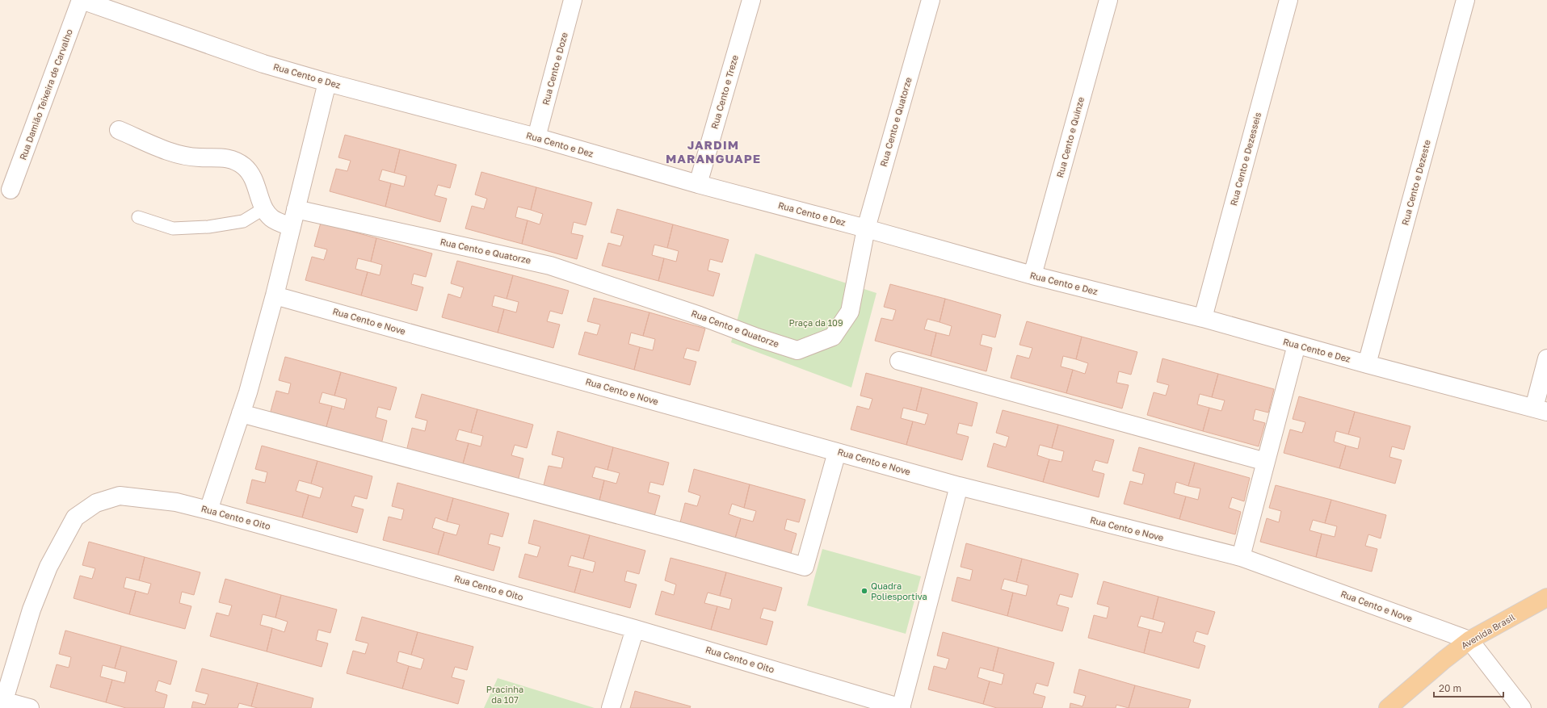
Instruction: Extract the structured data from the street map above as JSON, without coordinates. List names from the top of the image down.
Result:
{
  "streets": {
    "main road": ["Avenida Brasil"],
    "street": [
      "Rua Cento e Doze",
      "Rua Cento e Dez",
      "Rua Cento e Treze",
      "Rua Damião Teixeira de Carvalho",
      "Rua Cento e Quatorze",
      "Rua Cento e Quinze",
      "Rua Cento e Dezesseis",
      "Rua Cento e Dezeste",
      "Rua Cento e Nove",
      "Rua Cento e Oito"
    ]
  },
  "crossings": [
    ["Rua Cento e Doze", "Rua Cento e Dez"],
    ["Rua Cento e Dez", "Rua Cento e Treze"],
    ["Rua Cento e Dez", "Rua Damião Teixeira de Carvalho"],
    ["Rua Cento e Dez", "Rua Cento e Quatorze"],
    ["Rua Cento e Dez", "Rua Cento e Quinze"],
    ["Rua Cento e Dez", "Rua Cento e Dezesseis"],
    ["Rua Cento e Dez", "Rua Cento e Dezeste"],
    ["Rua Cento e Nove", "Avenida Brasil"]
  ],
  "districts": ["JARDIM MARANGUAPE"],
  "parks": ["Praça da 109", "Pracinha da 107"],
  "places": ["Quadra Poliesportiva"],
  "scale_bar": "20 m"
}
